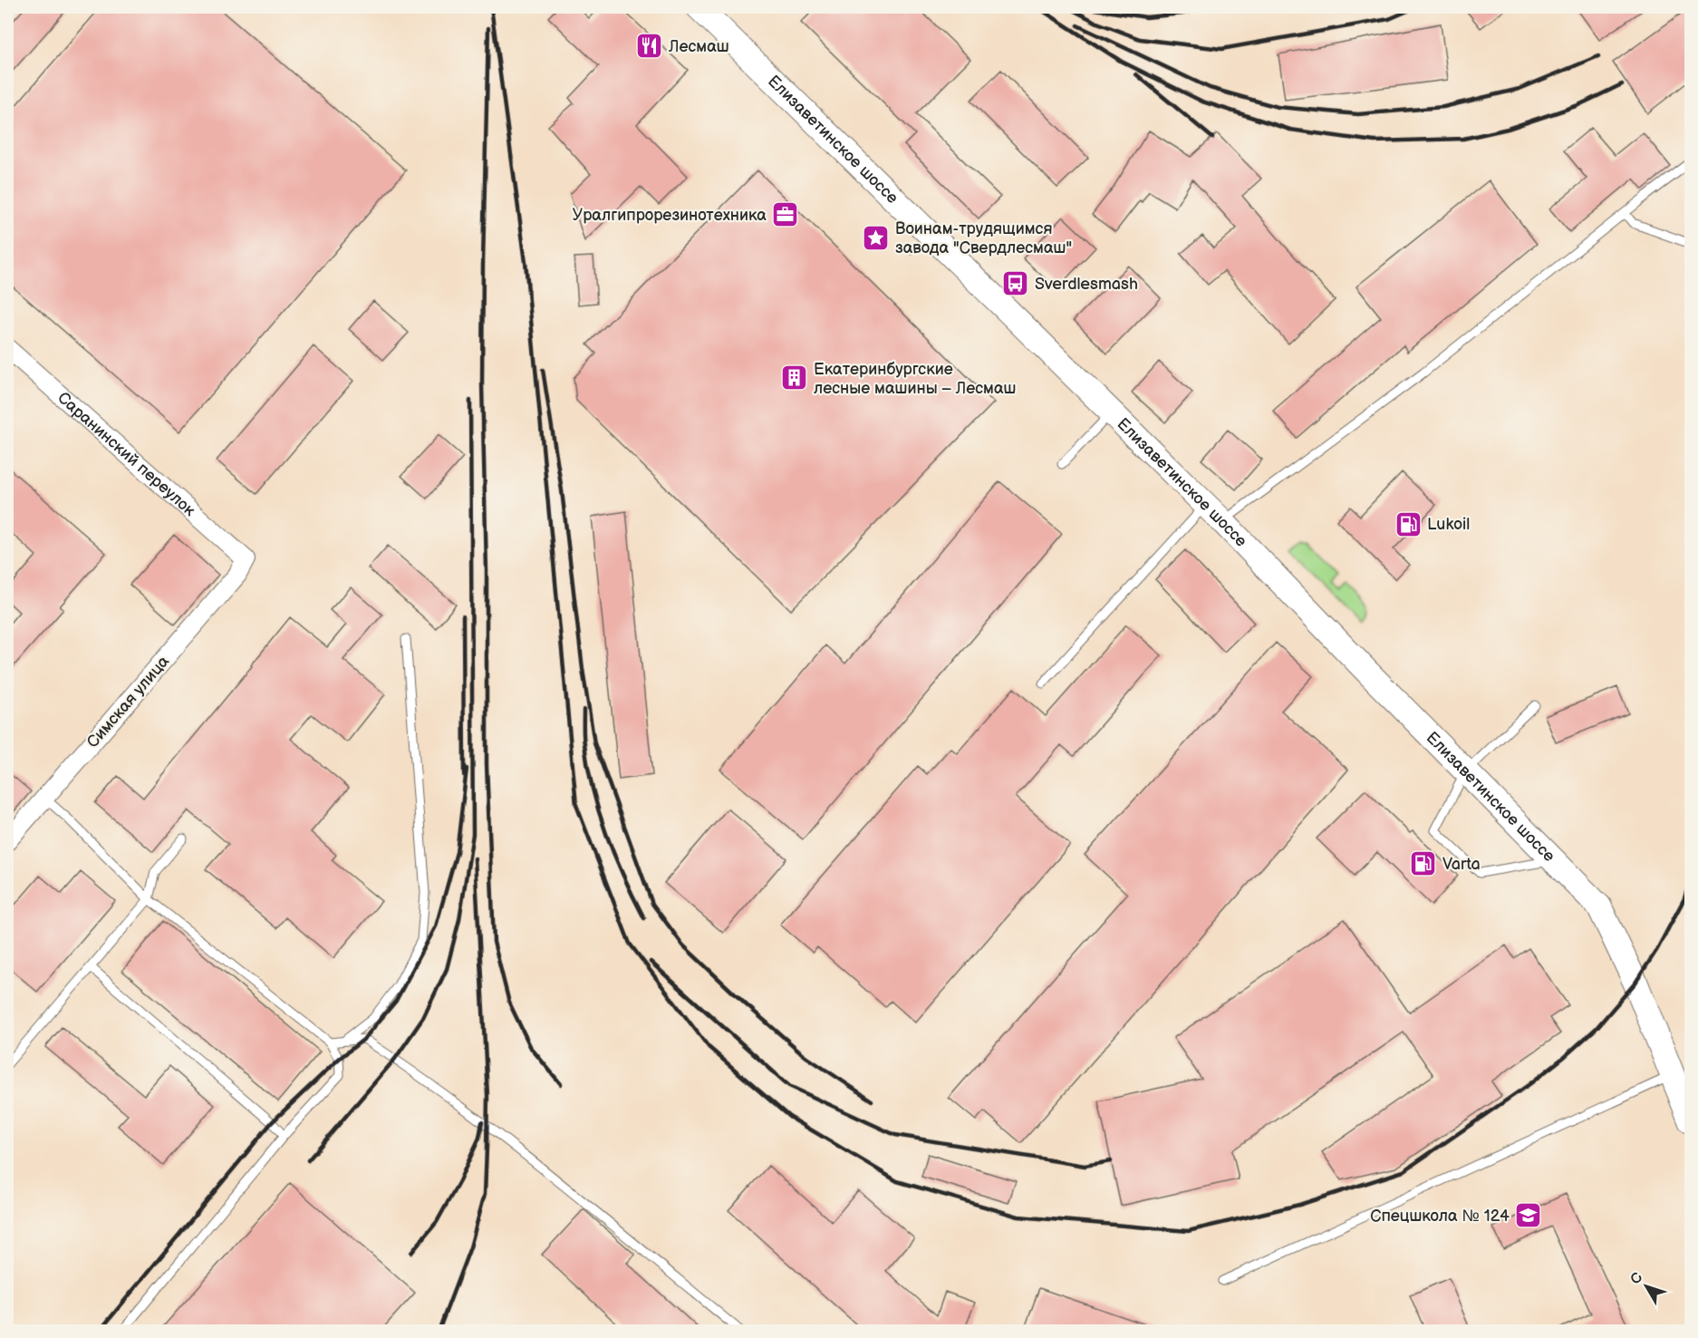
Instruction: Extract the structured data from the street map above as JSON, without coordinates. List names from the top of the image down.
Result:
{
  "streets": {
    "main road": ["Елизаветинское шоссе"],
    "street": ["Саранинский переулок", "Симская улица"]
  },
  "crossings": [
    ["Саранинский переулок", "Симская улица"]
  ],
  "places": {
    "restaurant": ["Лесмаш"],
    "office": ["Уралгипрорезинотехника"],
    "place": ["Воинам-трудящимся завода \"Свердлесмаш\""],
    "bus stop": ["Sverdlesmash"],
    "building": ["Екатеринбургские лесные машины – Лесмаш"],
    "fuel station": ["Lukoil", "Varta"],
    "school or university": ["Спецшкола № 124"]
  },
  "north": "top left"
}
